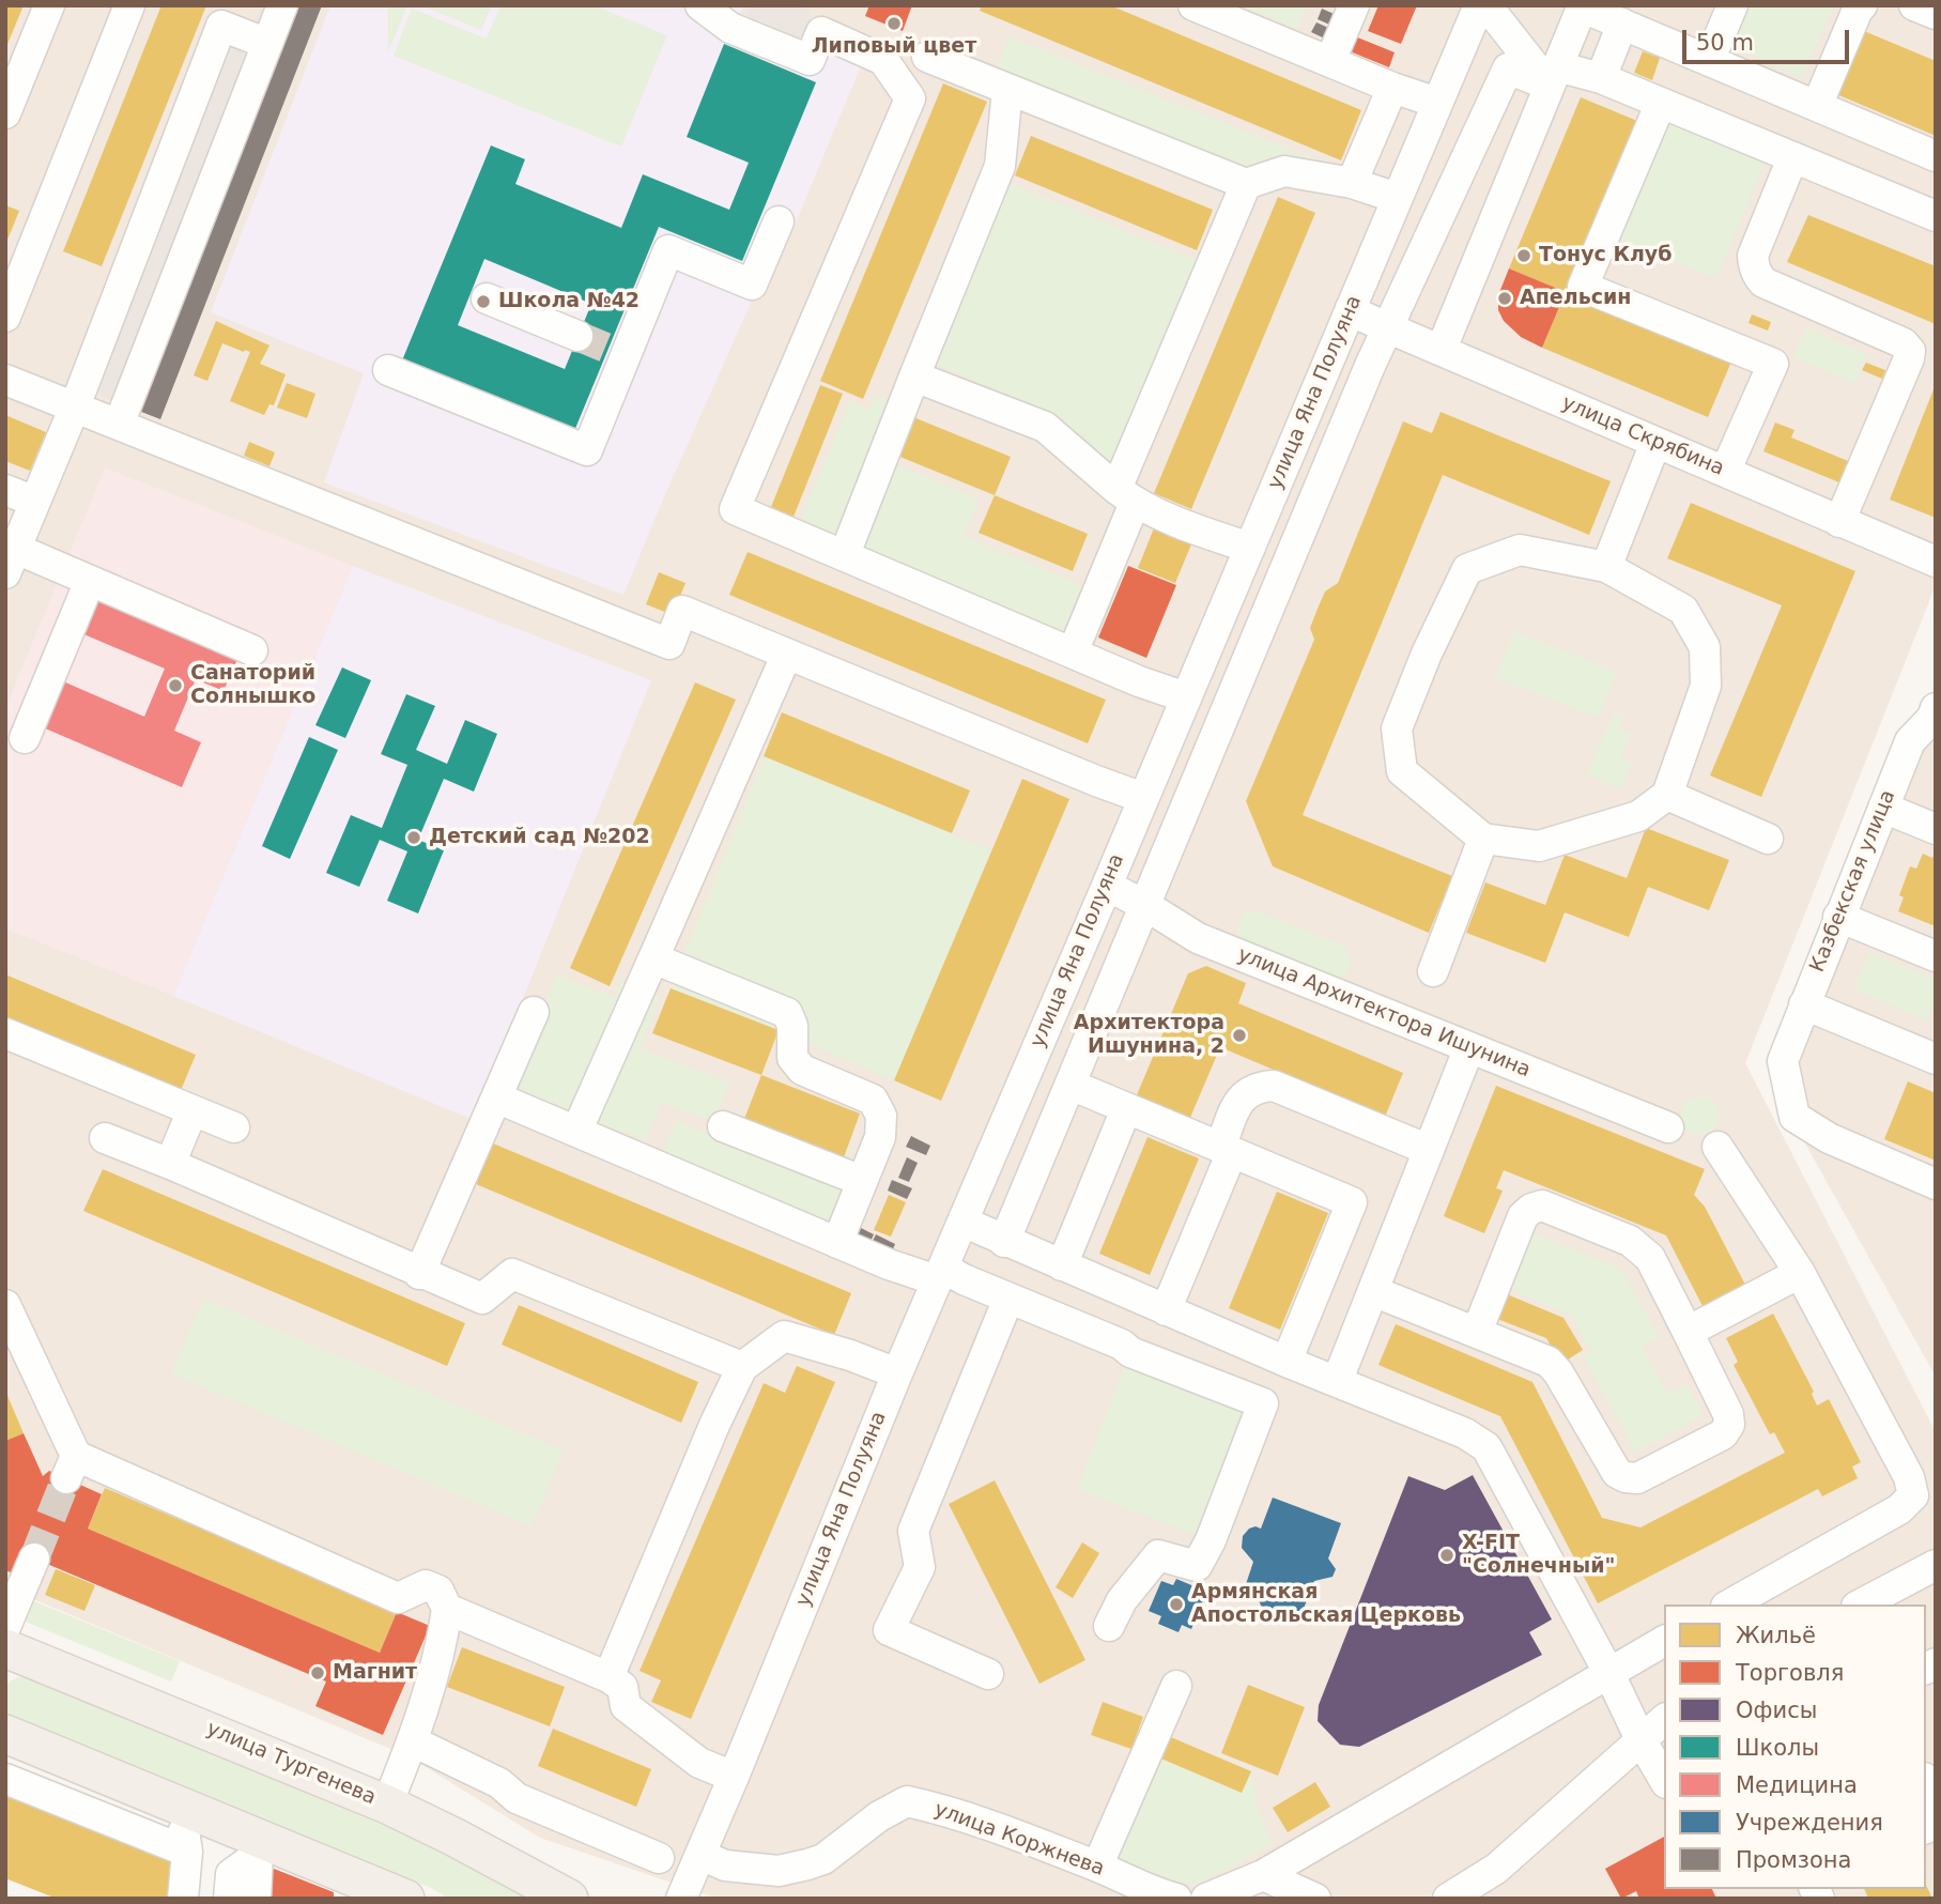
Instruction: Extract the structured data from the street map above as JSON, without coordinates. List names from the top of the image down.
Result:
{
  "streets": {
    "main road": ["улица Тургенева"],
    "street": [
      "улица Яна Полуяна",
      "улица Скрябина",
      "Казбекская улица",
      "улица Архитектора Ишунина",
      "улица Коржнева"
    ]
  },
  "crossings": [
    ["улица Яна Полуяна", "улица Скрябина"],
    ["улица Яна Полуяна", "улица Архитектора Ишунина"],
    ["улица Яна Полуяна", "улица Коржнева"]
  ],
  "places": [
    "Липовый цвет",
    "Тонус Клуб",
    "Апельсин",
    "Школа №42",
    "Санаторий Солнышко",
    "Детский сад №202",
    "Архитектора Ишунина, 2",
    "X-FIT \"Солнечный\"",
    "Армянская Апостольская Церковь",
    "Магнит"
  ],
  "legend": [
    "Жильё",
    "Торговля",
    "Офисы",
    "Школы",
    "Медицина",
    "Учреждения",
    "Промзона"
  ],
  "scale_bar": "50 m"
}
